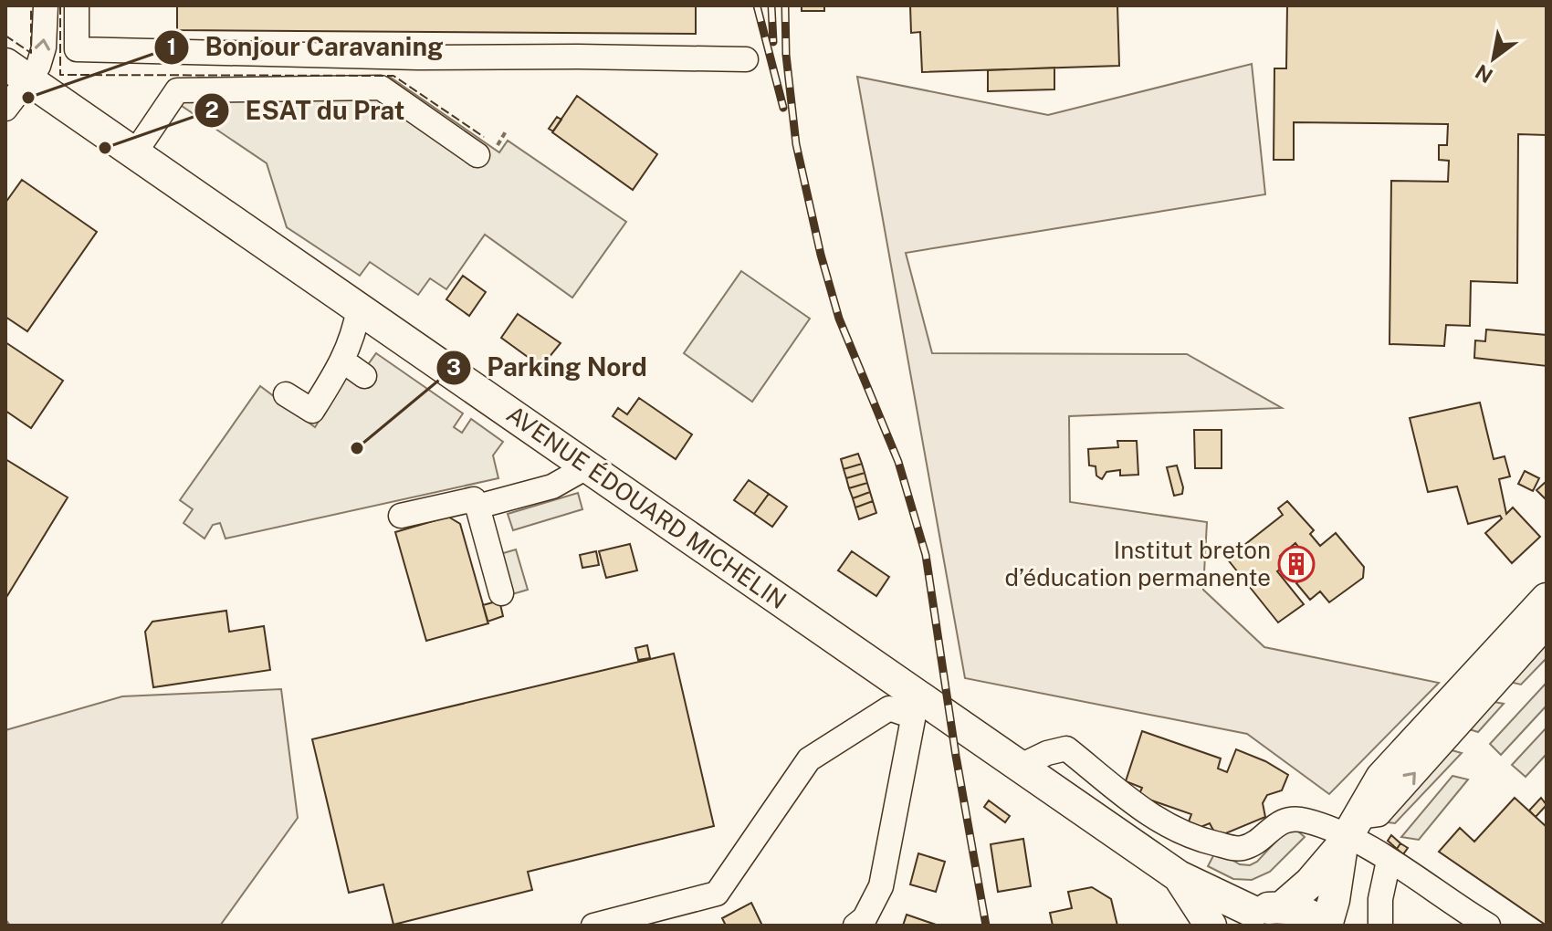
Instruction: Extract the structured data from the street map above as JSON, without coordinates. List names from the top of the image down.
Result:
{
  "streets": {
    "main road": ["AVENUE ÉDOUARD MICHELIN"]
  },
  "places": {
    "other": ["Bonjour Caravaning", "ESAT du Prat", "Parking Nord"],
    "building": ["Institut breton d’éducation permanente"]
  },
  "north": "bottom left"
}
